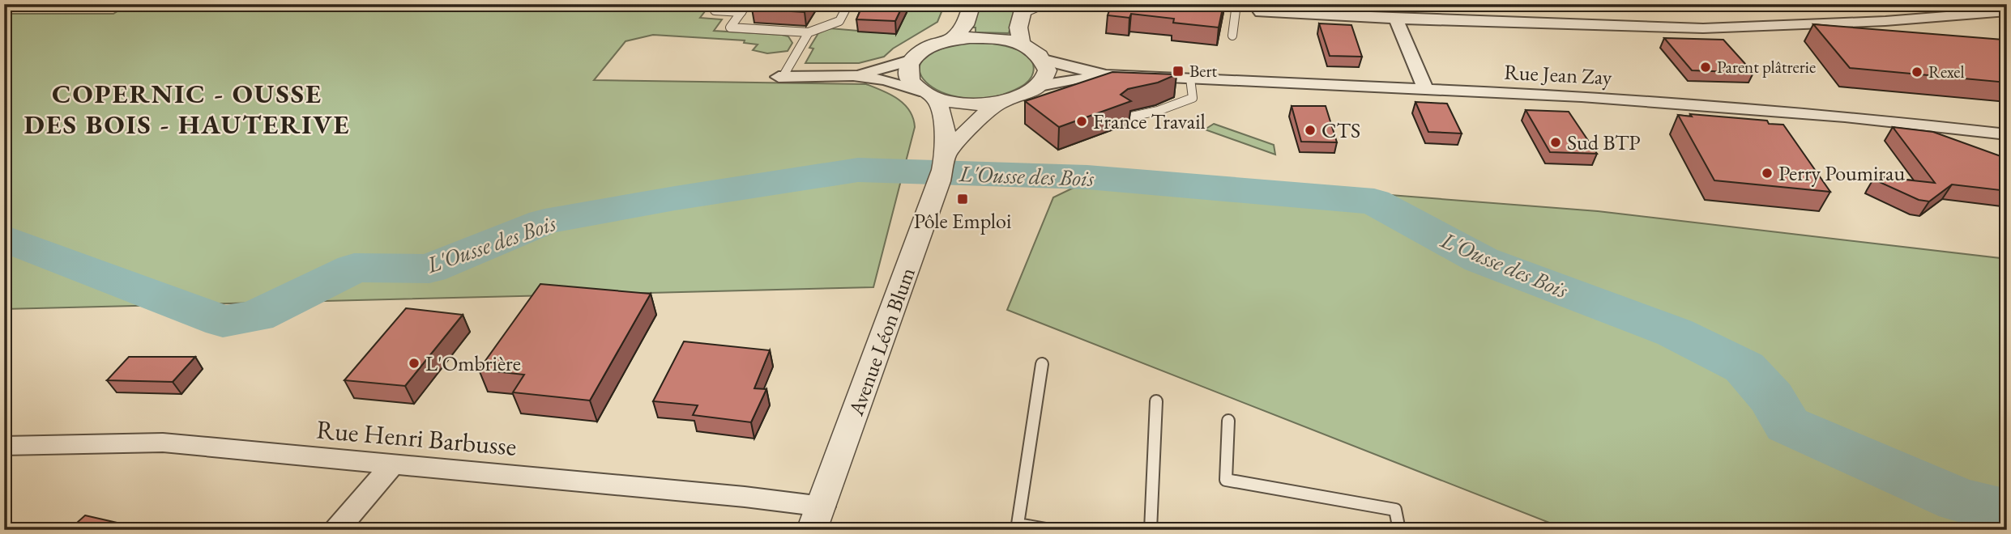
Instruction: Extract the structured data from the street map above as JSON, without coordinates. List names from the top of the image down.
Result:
{
  "streets": {
    "street": ["Rue Jean Zay", "Avenue Léon Blum", "Rue Henri Barbusse"]
  },
  "crossings": [
    ["Avenue Léon Blum", "Rue Henri Barbusse"]
  ],
  "districts": ["COPERNIC - OUSSE DES BOIS - HAUTERIVE"],
  "water": ["L'Ousse des Bois"],
  "places": {
    "other": [
      "Parent plâtrerie",
      "Rexel",
      "France Travail",
      "CTS",
      "Sud BTP",
      "Perry Poumirau",
      "L'Ombrière"
    ],
    "transit": ["Bert", "Pôle Emploi"]
  }
}
